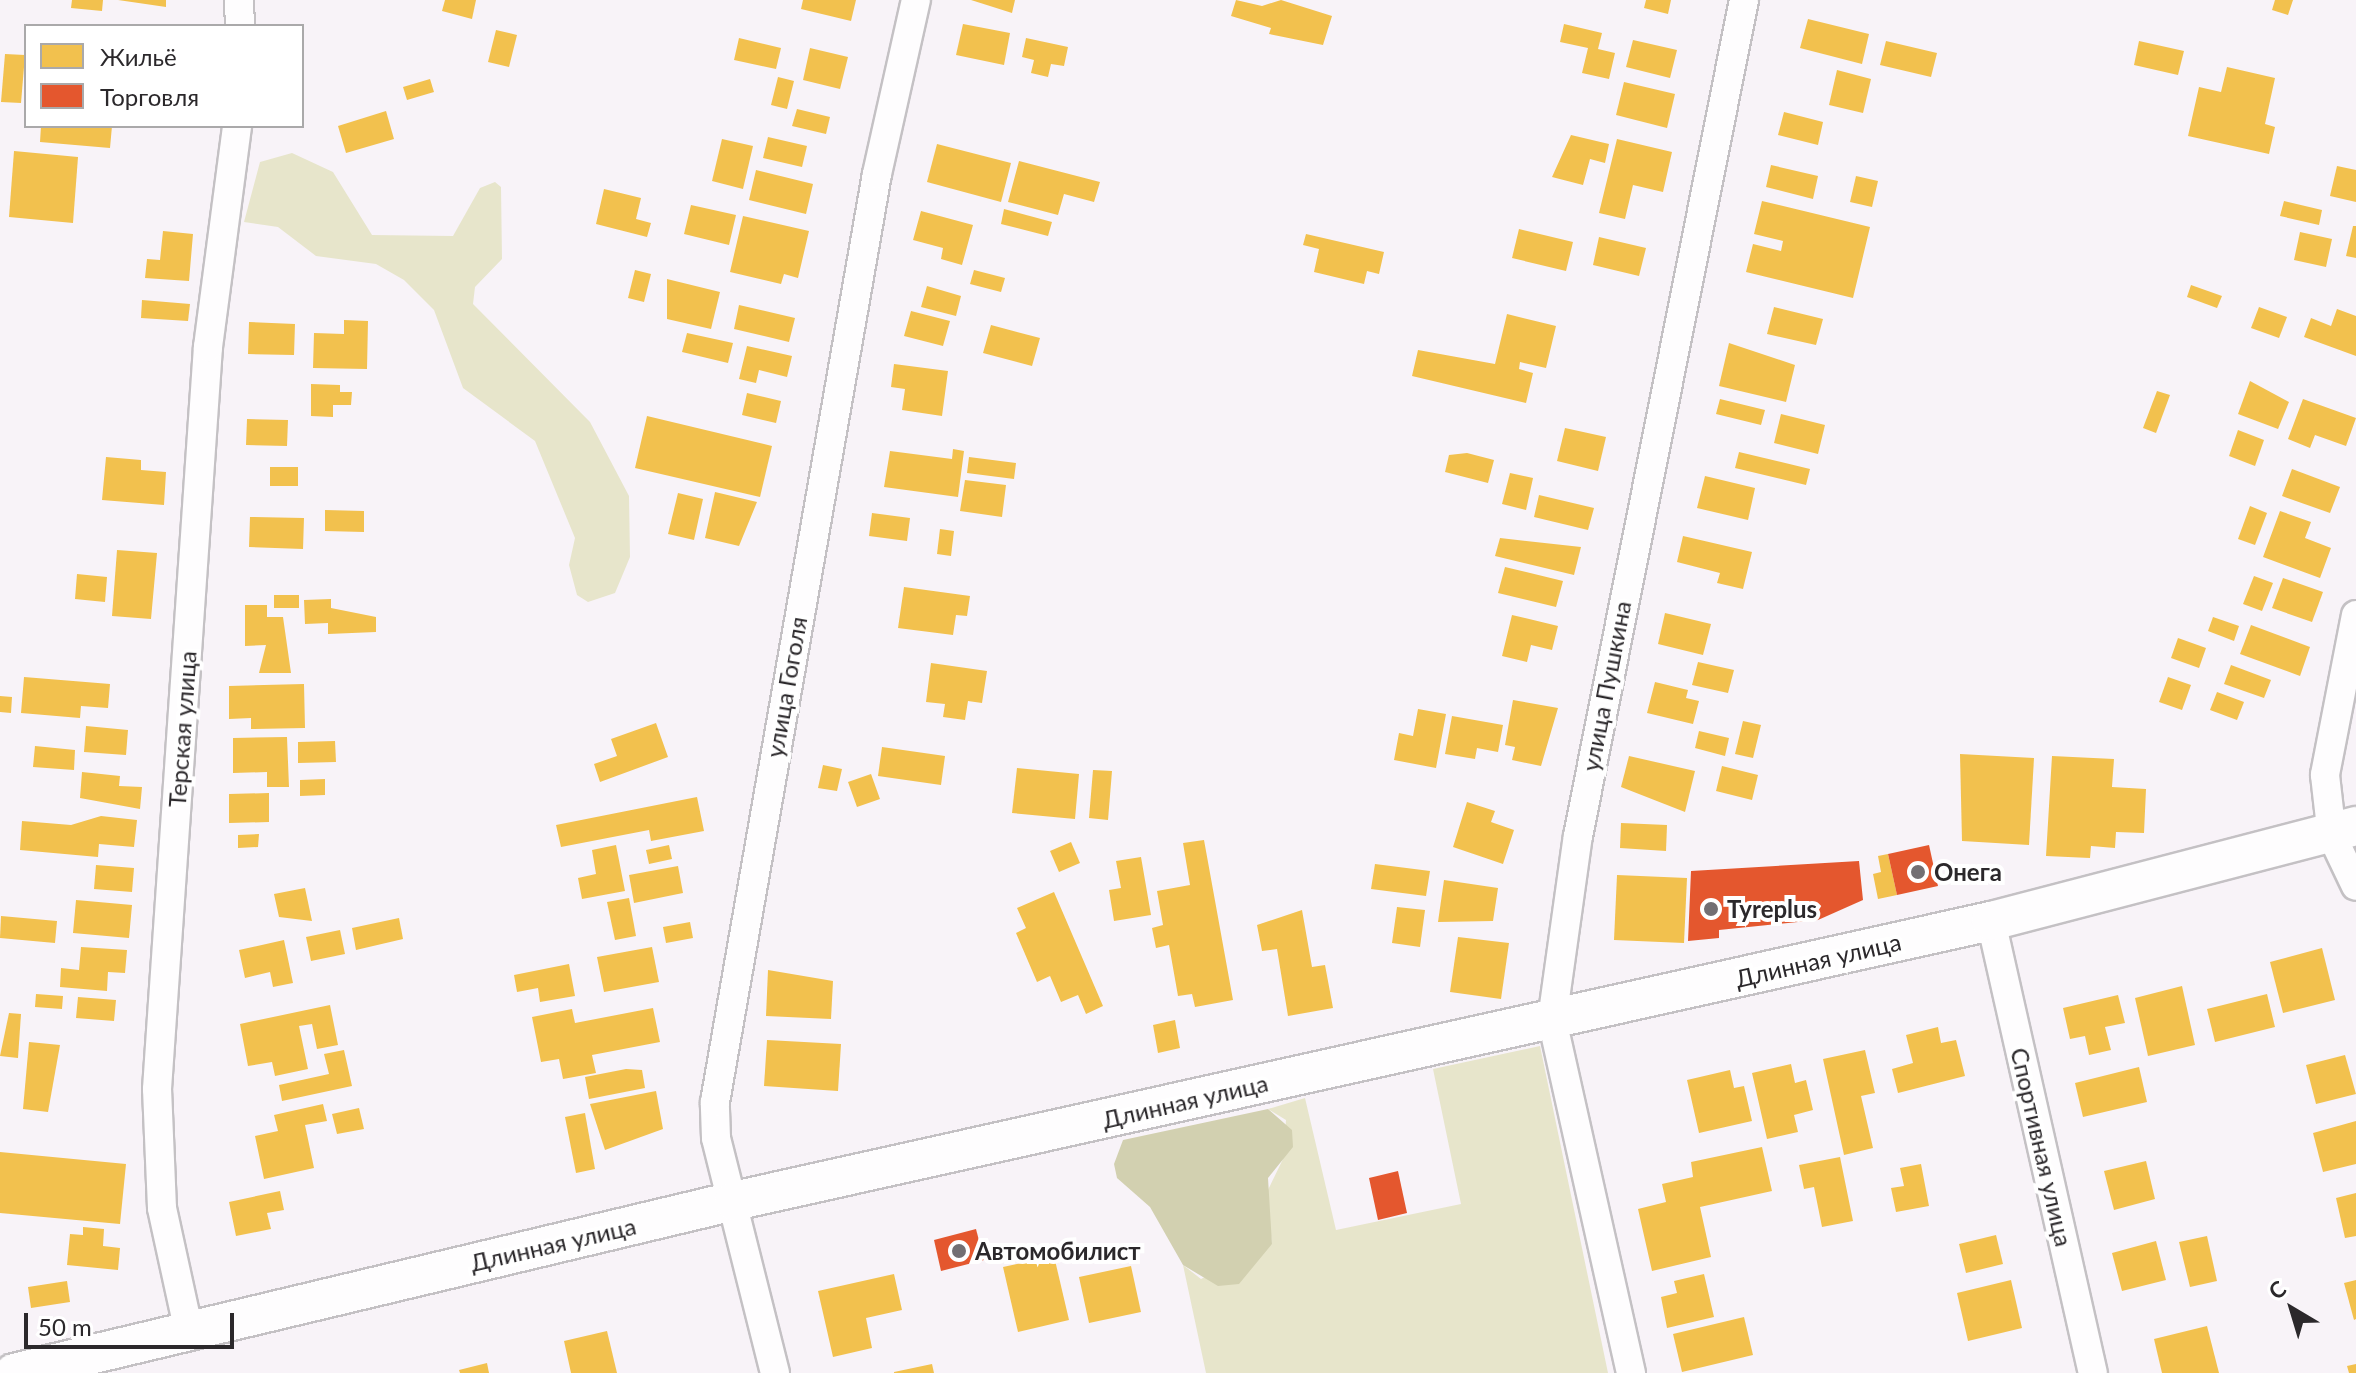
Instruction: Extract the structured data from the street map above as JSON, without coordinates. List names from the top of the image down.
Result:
{
  "streets": {
    "street": [
      "улица Пушкина",
      "улица Гоголя",
      "Терская улица",
      "Длинная улица",
      "Спортивная улица"
    ]
  },
  "crossings": [
    ["улица Пушкина", "Длинная улица"],
    ["улица Гоголя", "Длинная улица"],
    ["Терская улица", "Длинная улица"],
    ["Длинная улица", "Спортивная улица"]
  ],
  "places": ["Онега", "Tyreplus", "Автомобилист"],
  "legend": ["Жильё", "Торговля"],
  "scale_bar": "50 m",
  "north": "top left"
}
